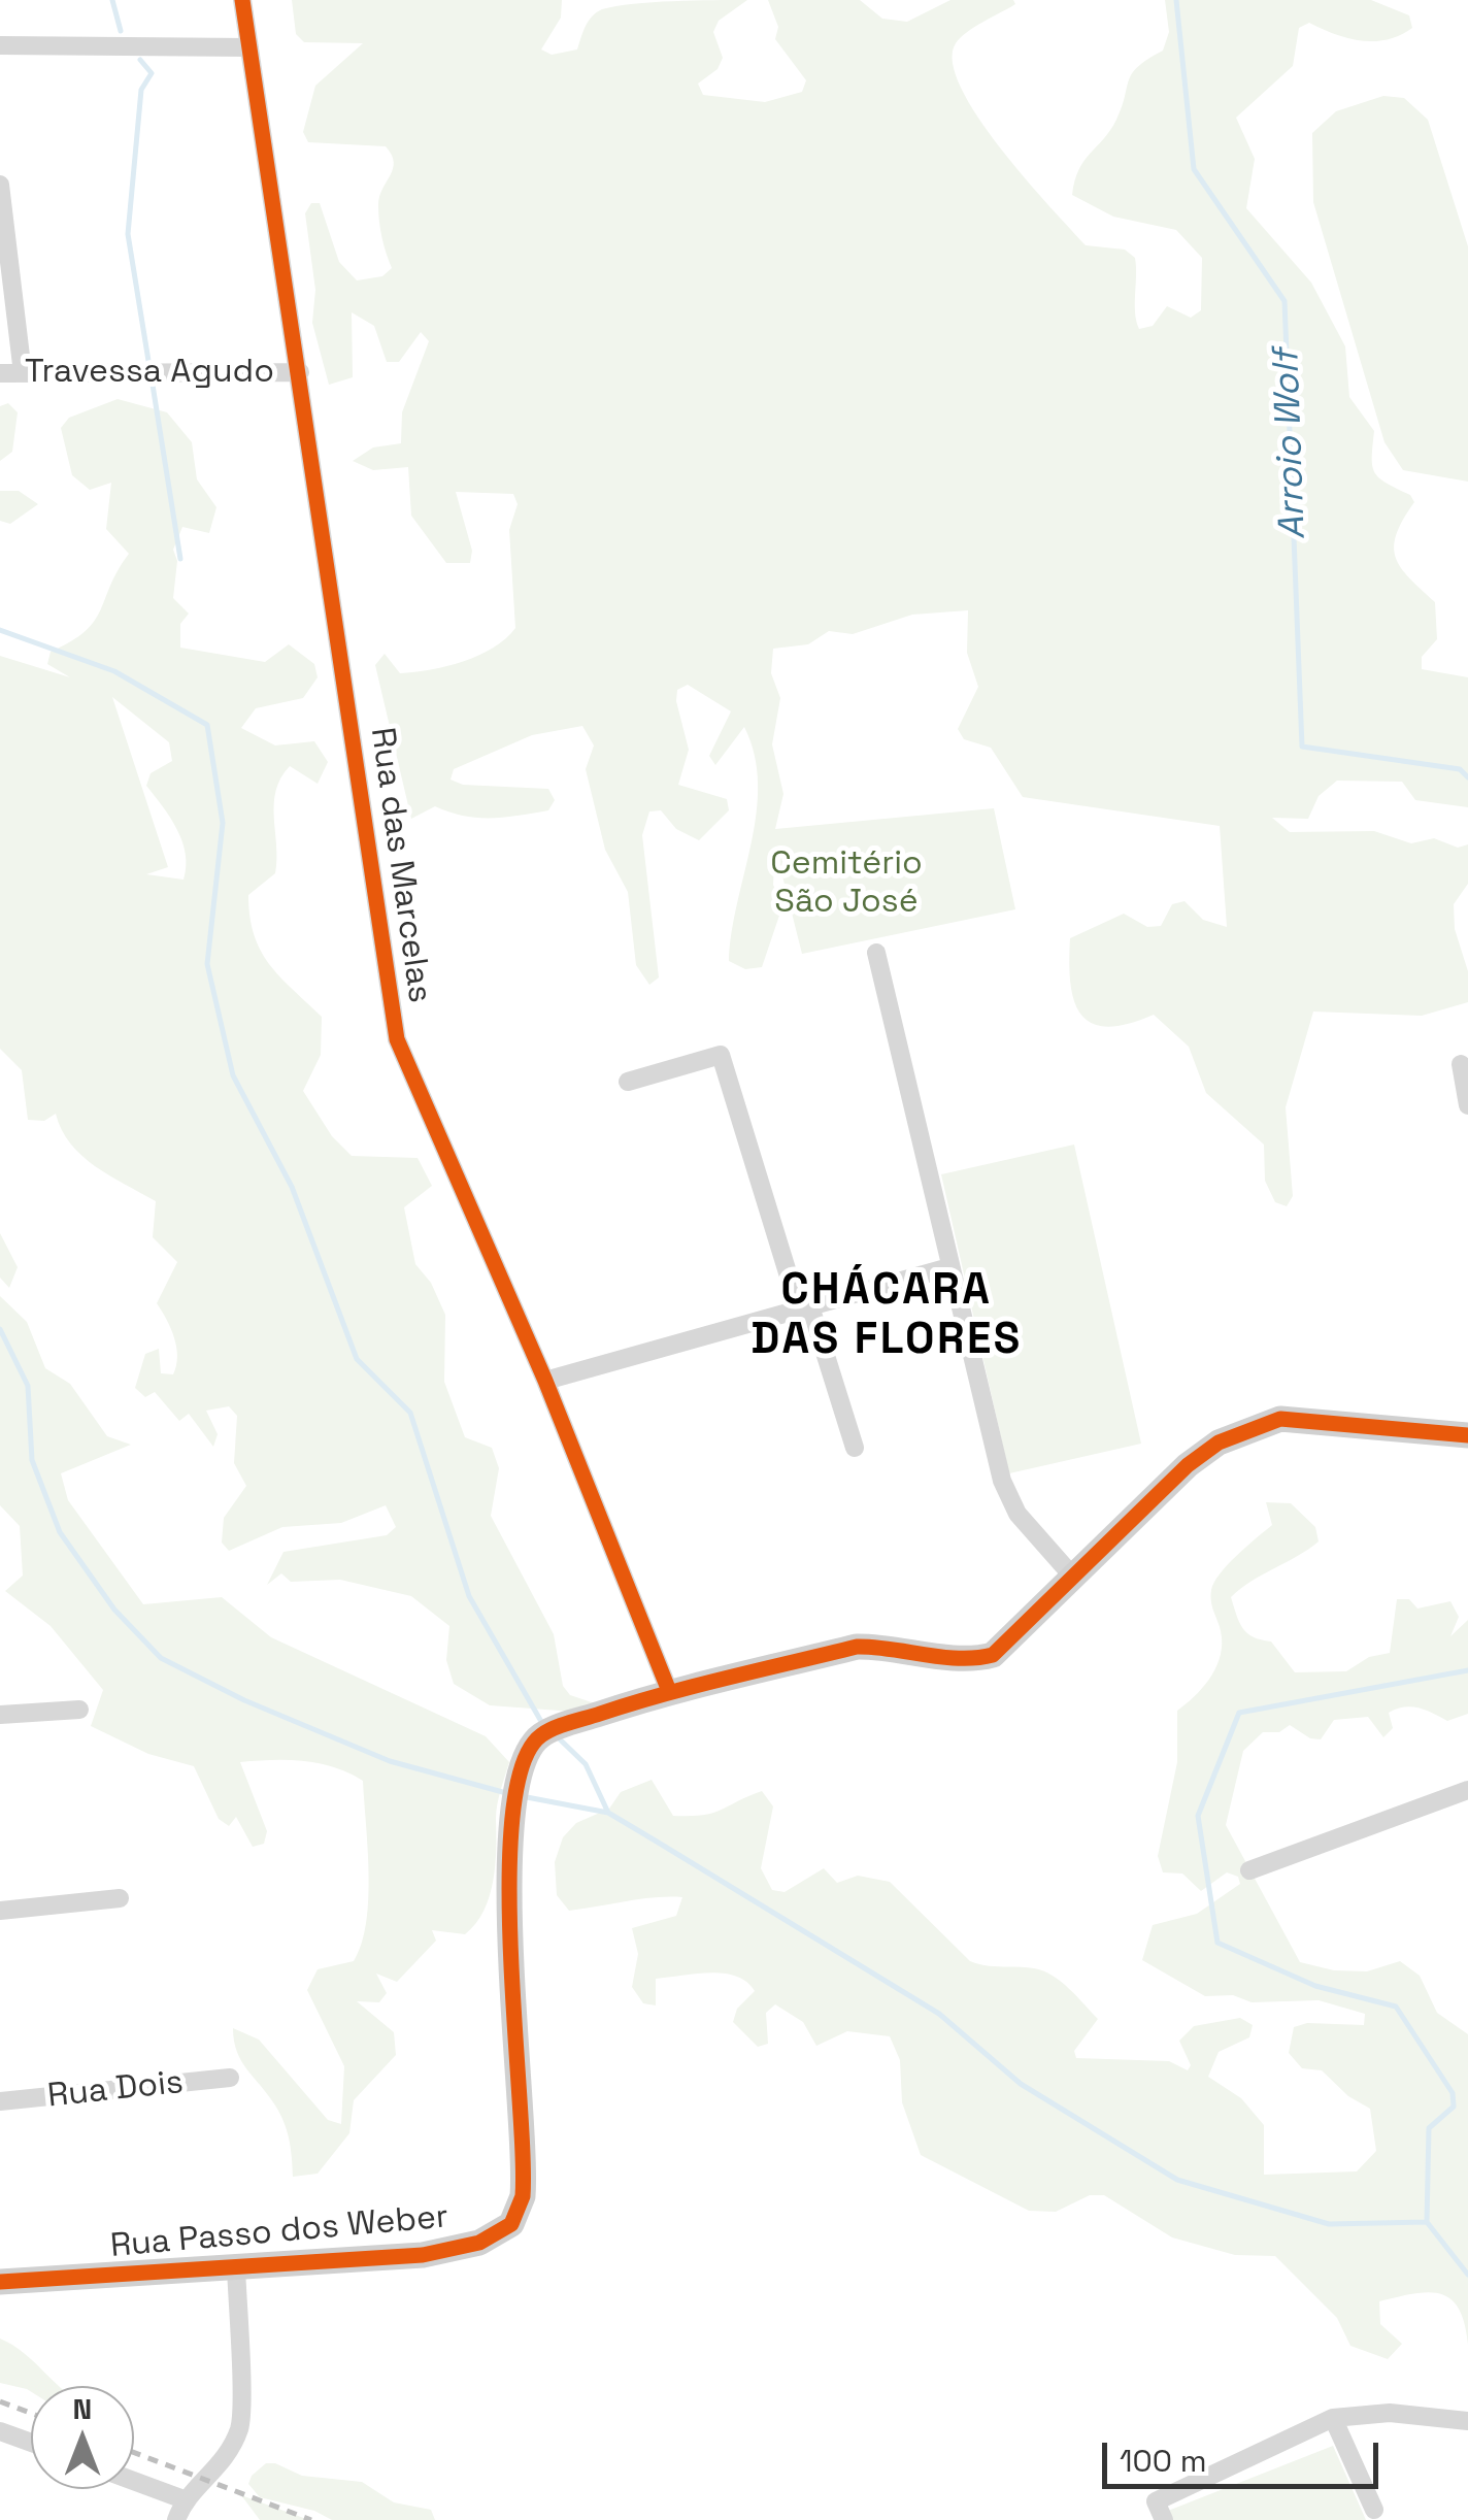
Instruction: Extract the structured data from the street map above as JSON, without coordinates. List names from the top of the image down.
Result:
{
  "streets": {
    "street": [
      "Travessa Agudo",
      "Rua das Marcelas",
      "Rua Dois",
      "Rua Passo dos Weber"
    ]
  },
  "crossings": [
    ["Travessa Agudo", "Rua das Marcelas"],
    ["Rua das Marcelas", "Rua Passo dos Weber"]
  ],
  "districts": ["CHÁCARA DAS FLORES"],
  "water": ["Arroio Wolf"],
  "parks": ["Cemitério São José"],
  "scale_bar": "100 m",
  "north": "top"
}
